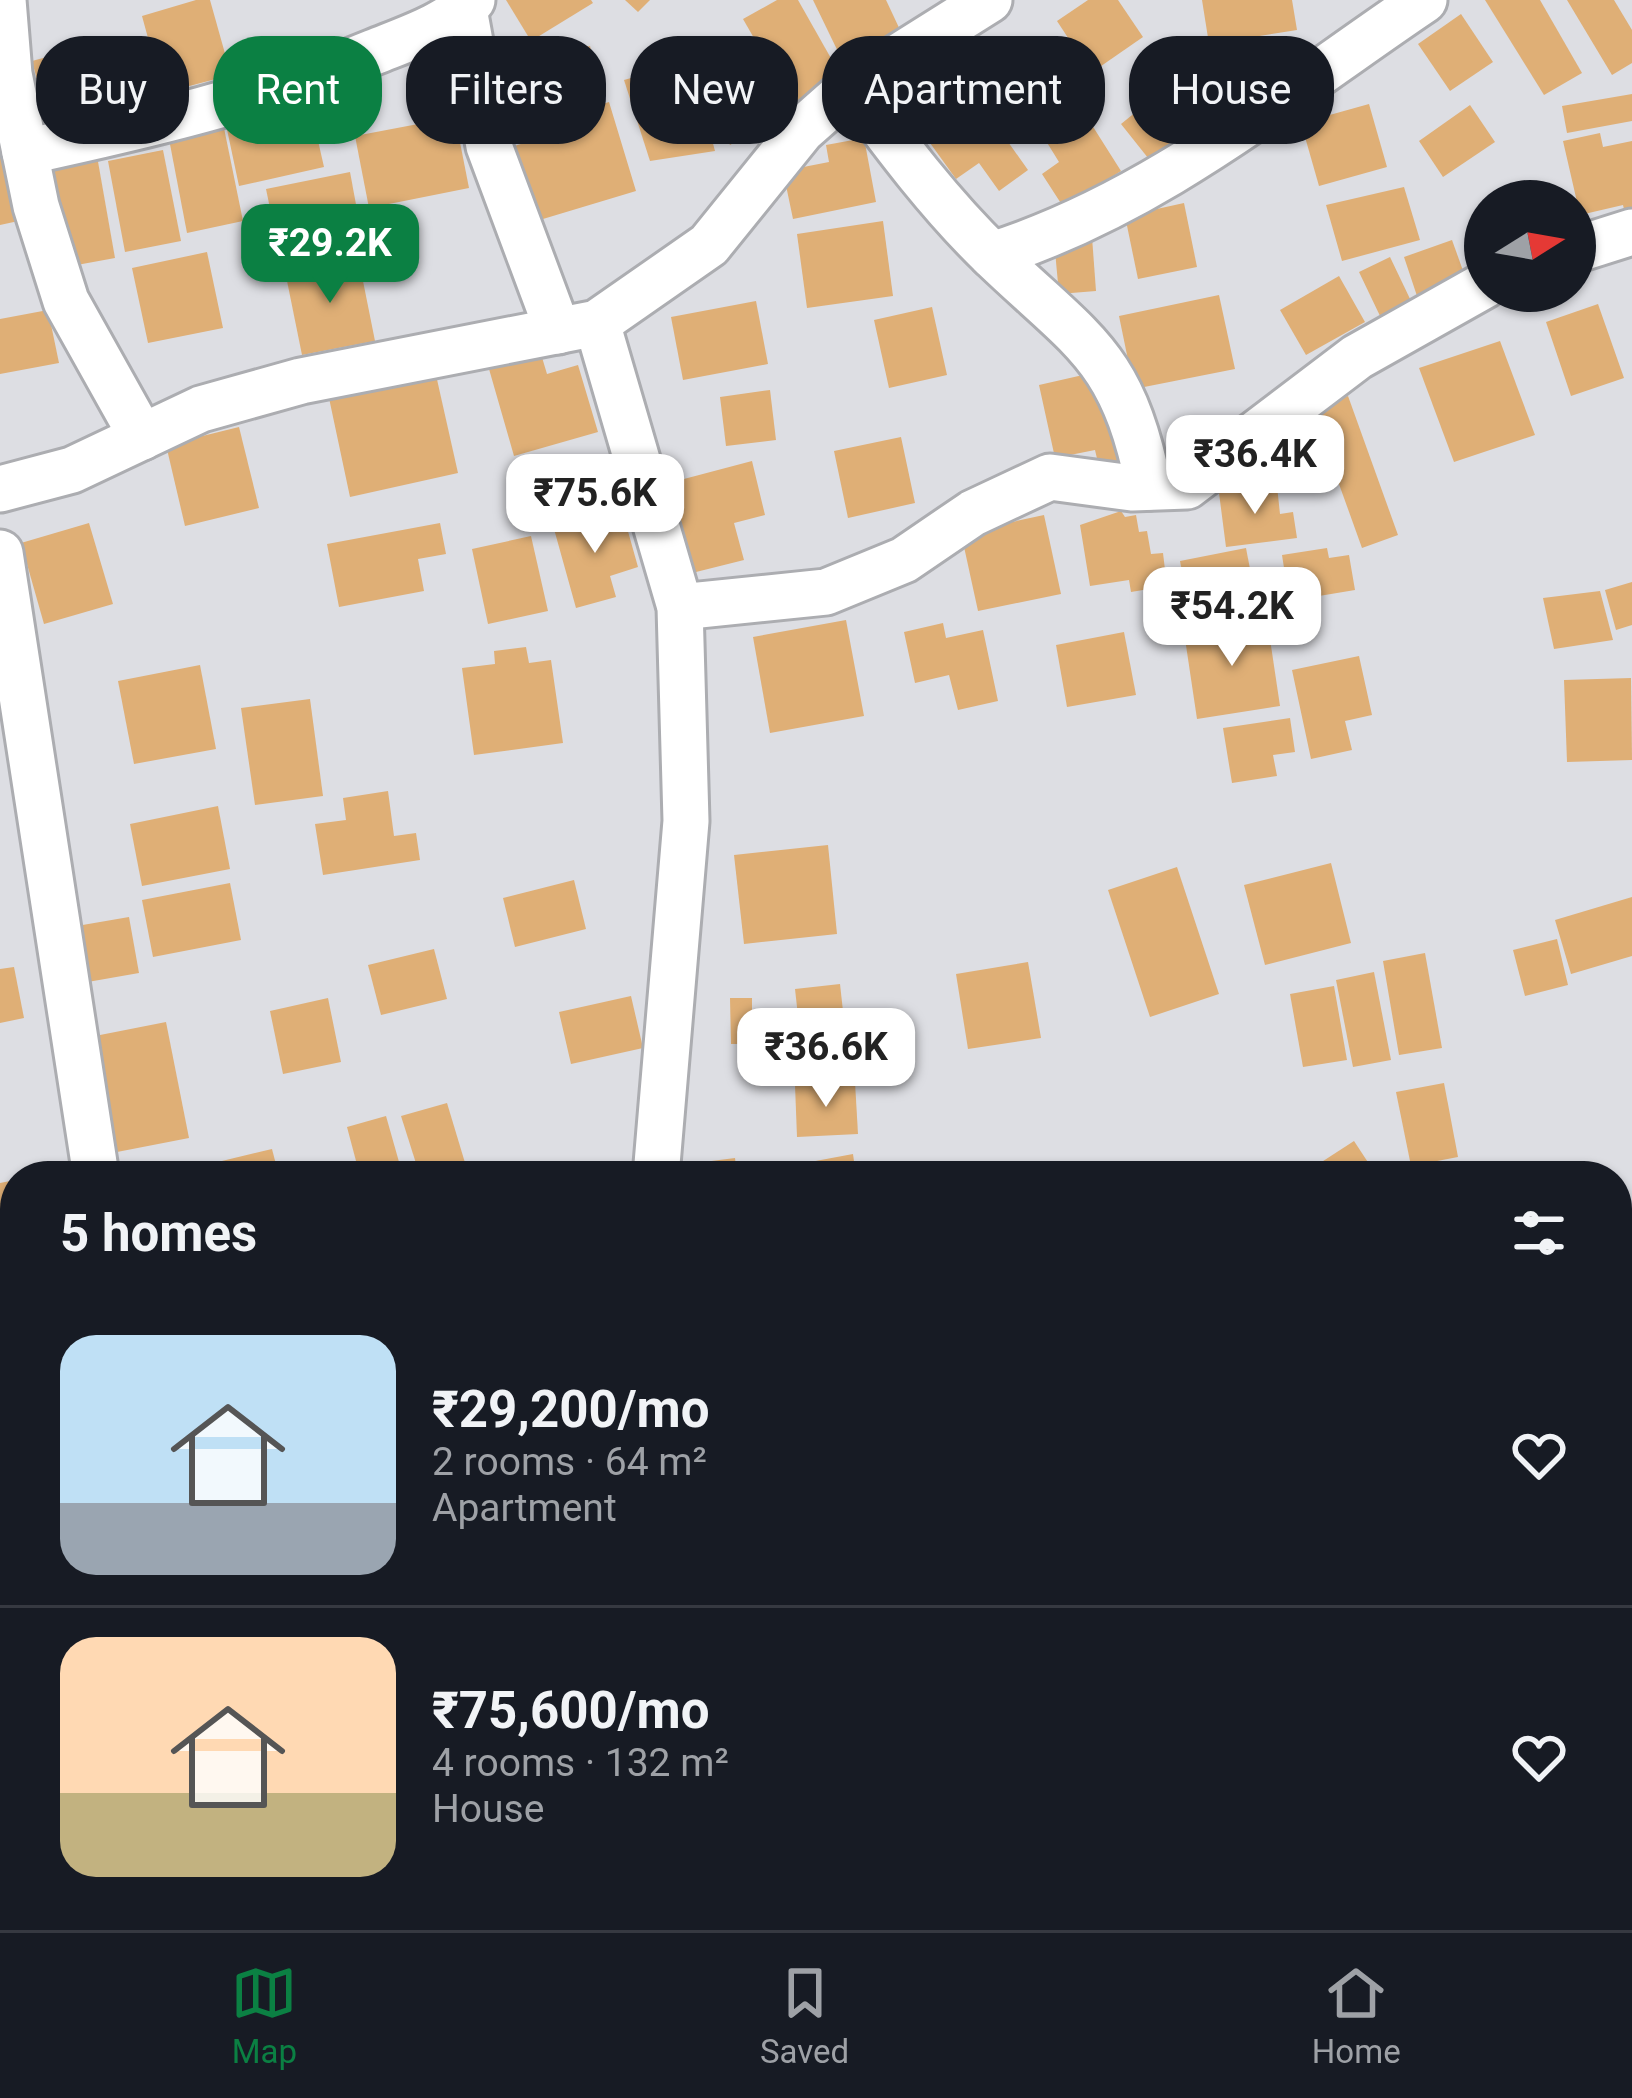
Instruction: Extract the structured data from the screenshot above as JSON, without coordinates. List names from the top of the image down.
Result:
{
  "north": "right",
  "page": {
    "chip": [
      "Buy",
      "Rent",
      "Filters",
      "New",
      "Apartment",
      "House"
    ],
    "price": [
      "₹29.2K",
      "₹36.4K",
      "₹75.6K",
      "₹54.2K",
      "₹36.6K"
    ],
    "heading": "5 homes",
    "list": [
      {
        "name": "₹29,200/mo",
        "note": "2 rooms · 64 m² · Apartment"
      },
      {
        "name": "₹75,600/mo",
        "note": "4 rooms · 132 m² · House"
      }
    ],
    "tabs": ["Map", "Saved", "Home"]
  }
}
